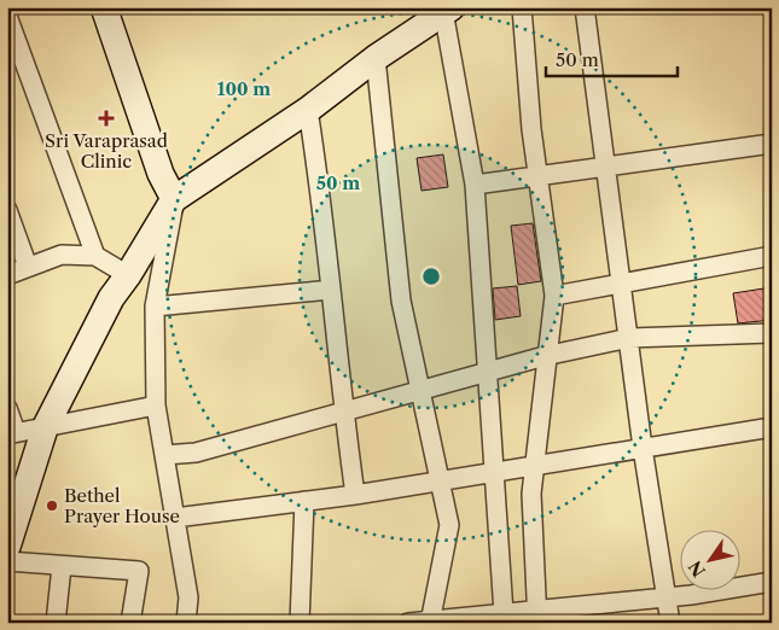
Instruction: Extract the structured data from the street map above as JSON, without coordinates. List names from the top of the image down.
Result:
{
  "places": {
    "health": ["Sri Varaprasad Clinic"],
    "other": ["Bethel Prayer House"]
  },
  "scale_bar": "50 m",
  "north": "bottom left",
  "rings": ["100 m", "50 m"]
}
